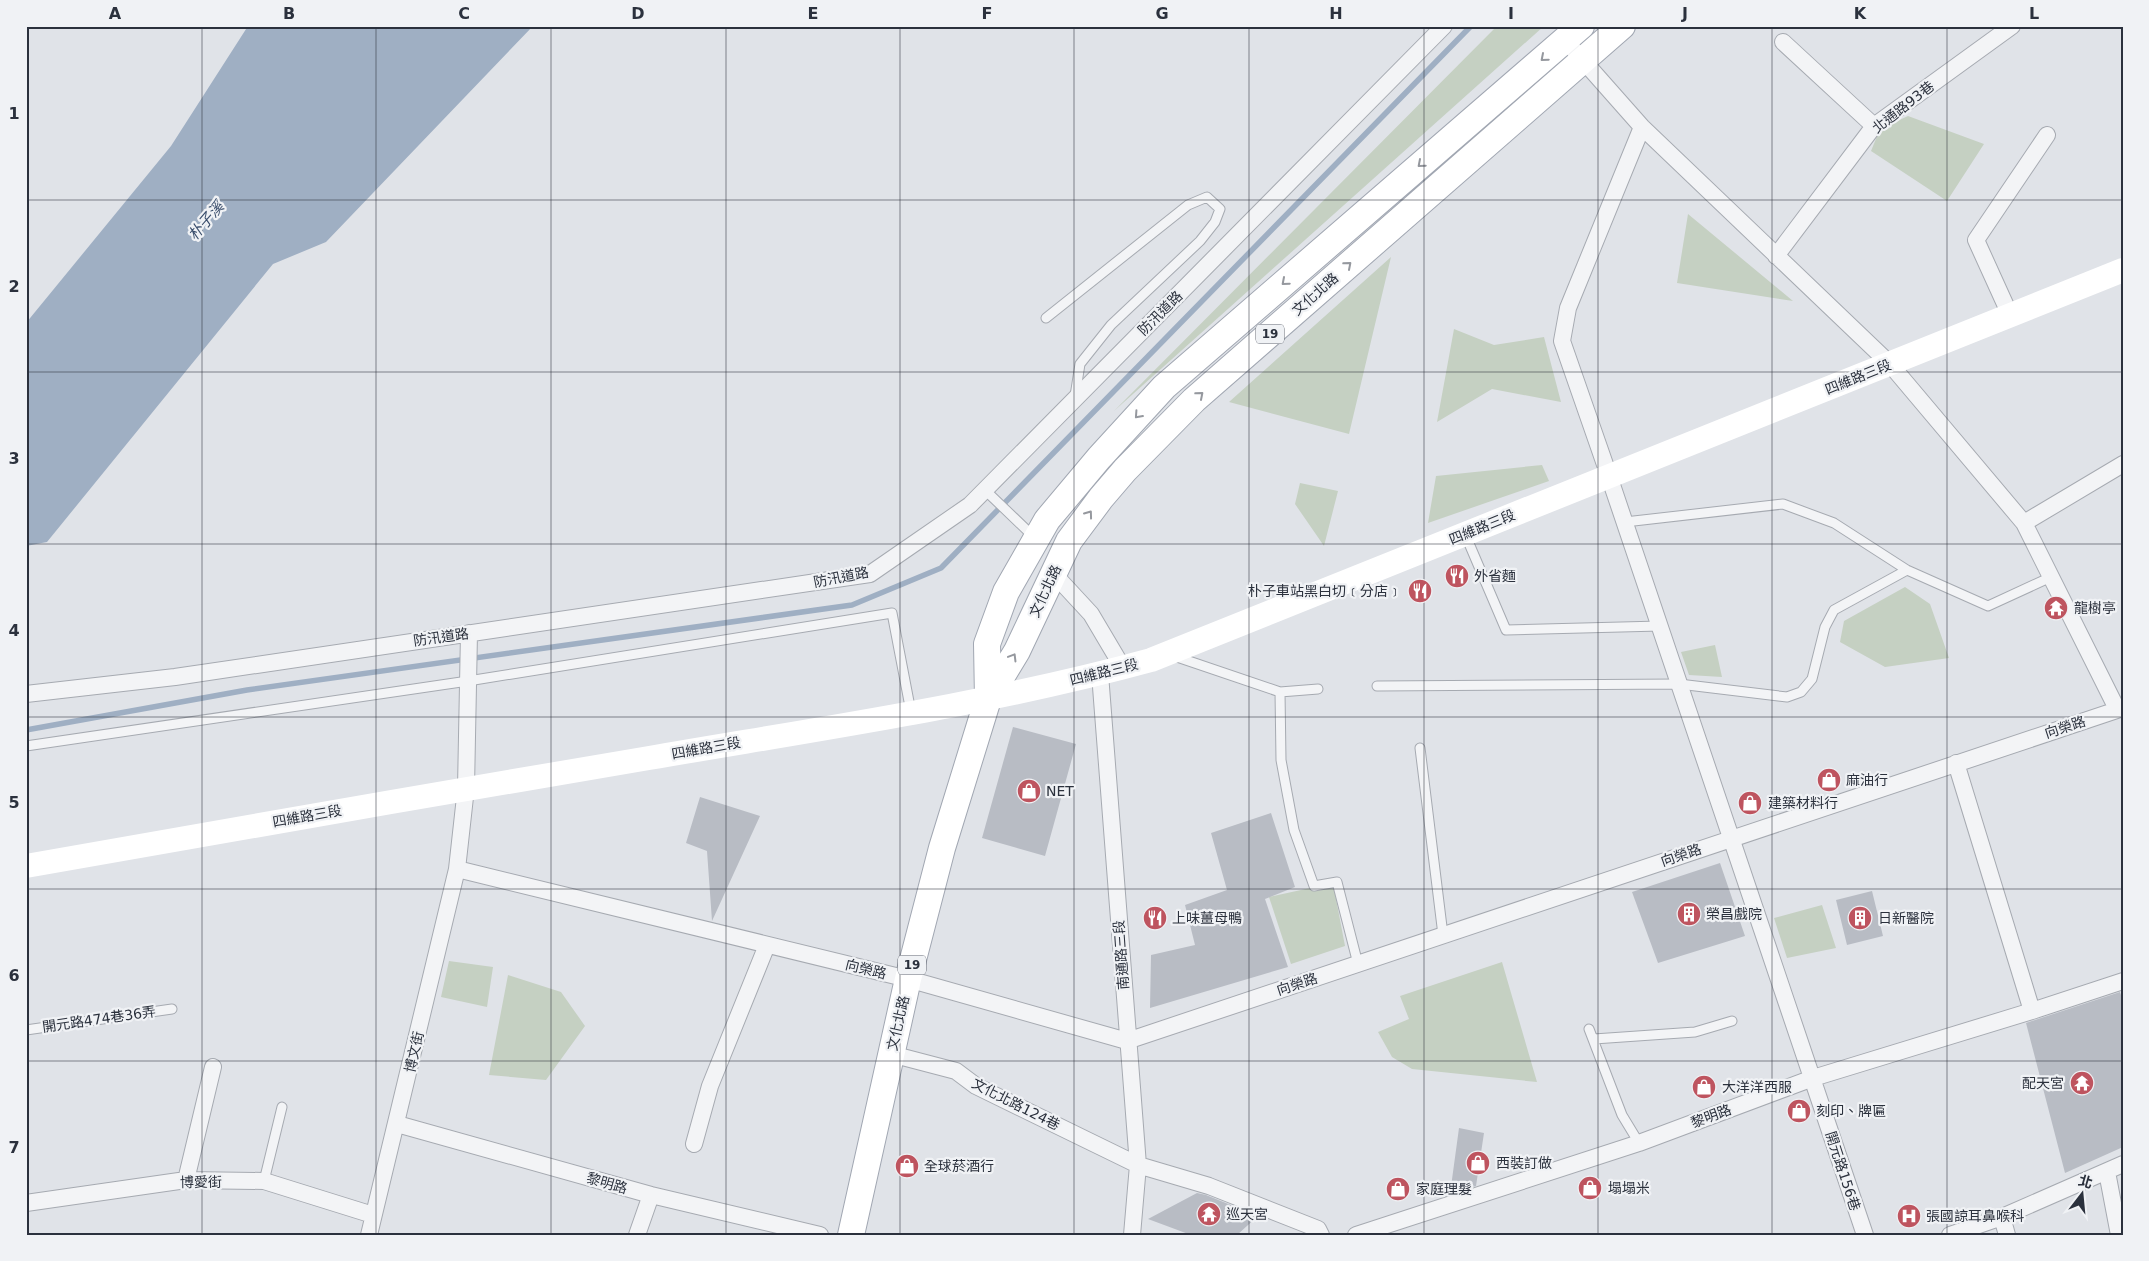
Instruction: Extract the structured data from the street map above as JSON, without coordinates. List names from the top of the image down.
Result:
{
  "streets": {
    "main road": ["文化北路", "19"],
    "street": [
      "北通路93巷",
      "防汛道路",
      "四維路三段",
      "向榮路",
      "南通路三段",
      "博文街",
      "文化北路124巷",
      "黎明路",
      "開元路156巷",
      "博愛街"
    ],
    "lane": ["開元路474巷36弄"]
  },
  "crossings": [
    ["文化北路", "四維路三段"],
    ["文化北路", "向榮路"],
    ["文化北路", "文化北路124巷"],
    ["防汛道路", "博文街"],
    ["四維路三段", "南通路三段"],
    ["四維路三段", "博文街"],
    ["四維路三段", "開元路156巷"],
    ["向榮路", "南通路三段"],
    ["向榮路", "博文街"],
    ["向榮路", "開元路156巷"],
    ["南通路三段", "文化北路124巷"],
    ["博文街", "黎明路"],
    ["博文街", "博愛街"],
    ["黎明路", "開元路156巷"]
  ],
  "water": ["朴子溪"],
  "places": {
    "restaurant": ["外省麵", "朴子車站黑白切﹝分店﹞", "上味薑母鴨"],
    "temple": ["龍樹亭", "配天宮", "巡天宮"],
    "shop": [
      "麻油行",
      "NET",
      "建築材料行",
      "大洋洋西服",
      "刻印、牌匾",
      "西裝訂做",
      "全球菸酒行",
      "塌塌米",
      "家庭理髮"
    ],
    "building": ["榮昌戲院", "日新醫院"],
    "hospital": ["張國諒耳鼻喉科"]
  },
  "north": "top",
  "grid": {
    "columns": [
      "A",
      "B",
      "C",
      "D",
      "E",
      "F",
      "G",
      "H",
      "I",
      "J",
      "K",
      "L"
    ],
    "rows": [
      "1",
      "2",
      "3",
      "4",
      "5",
      "6",
      "7"
    ]
  }
}
